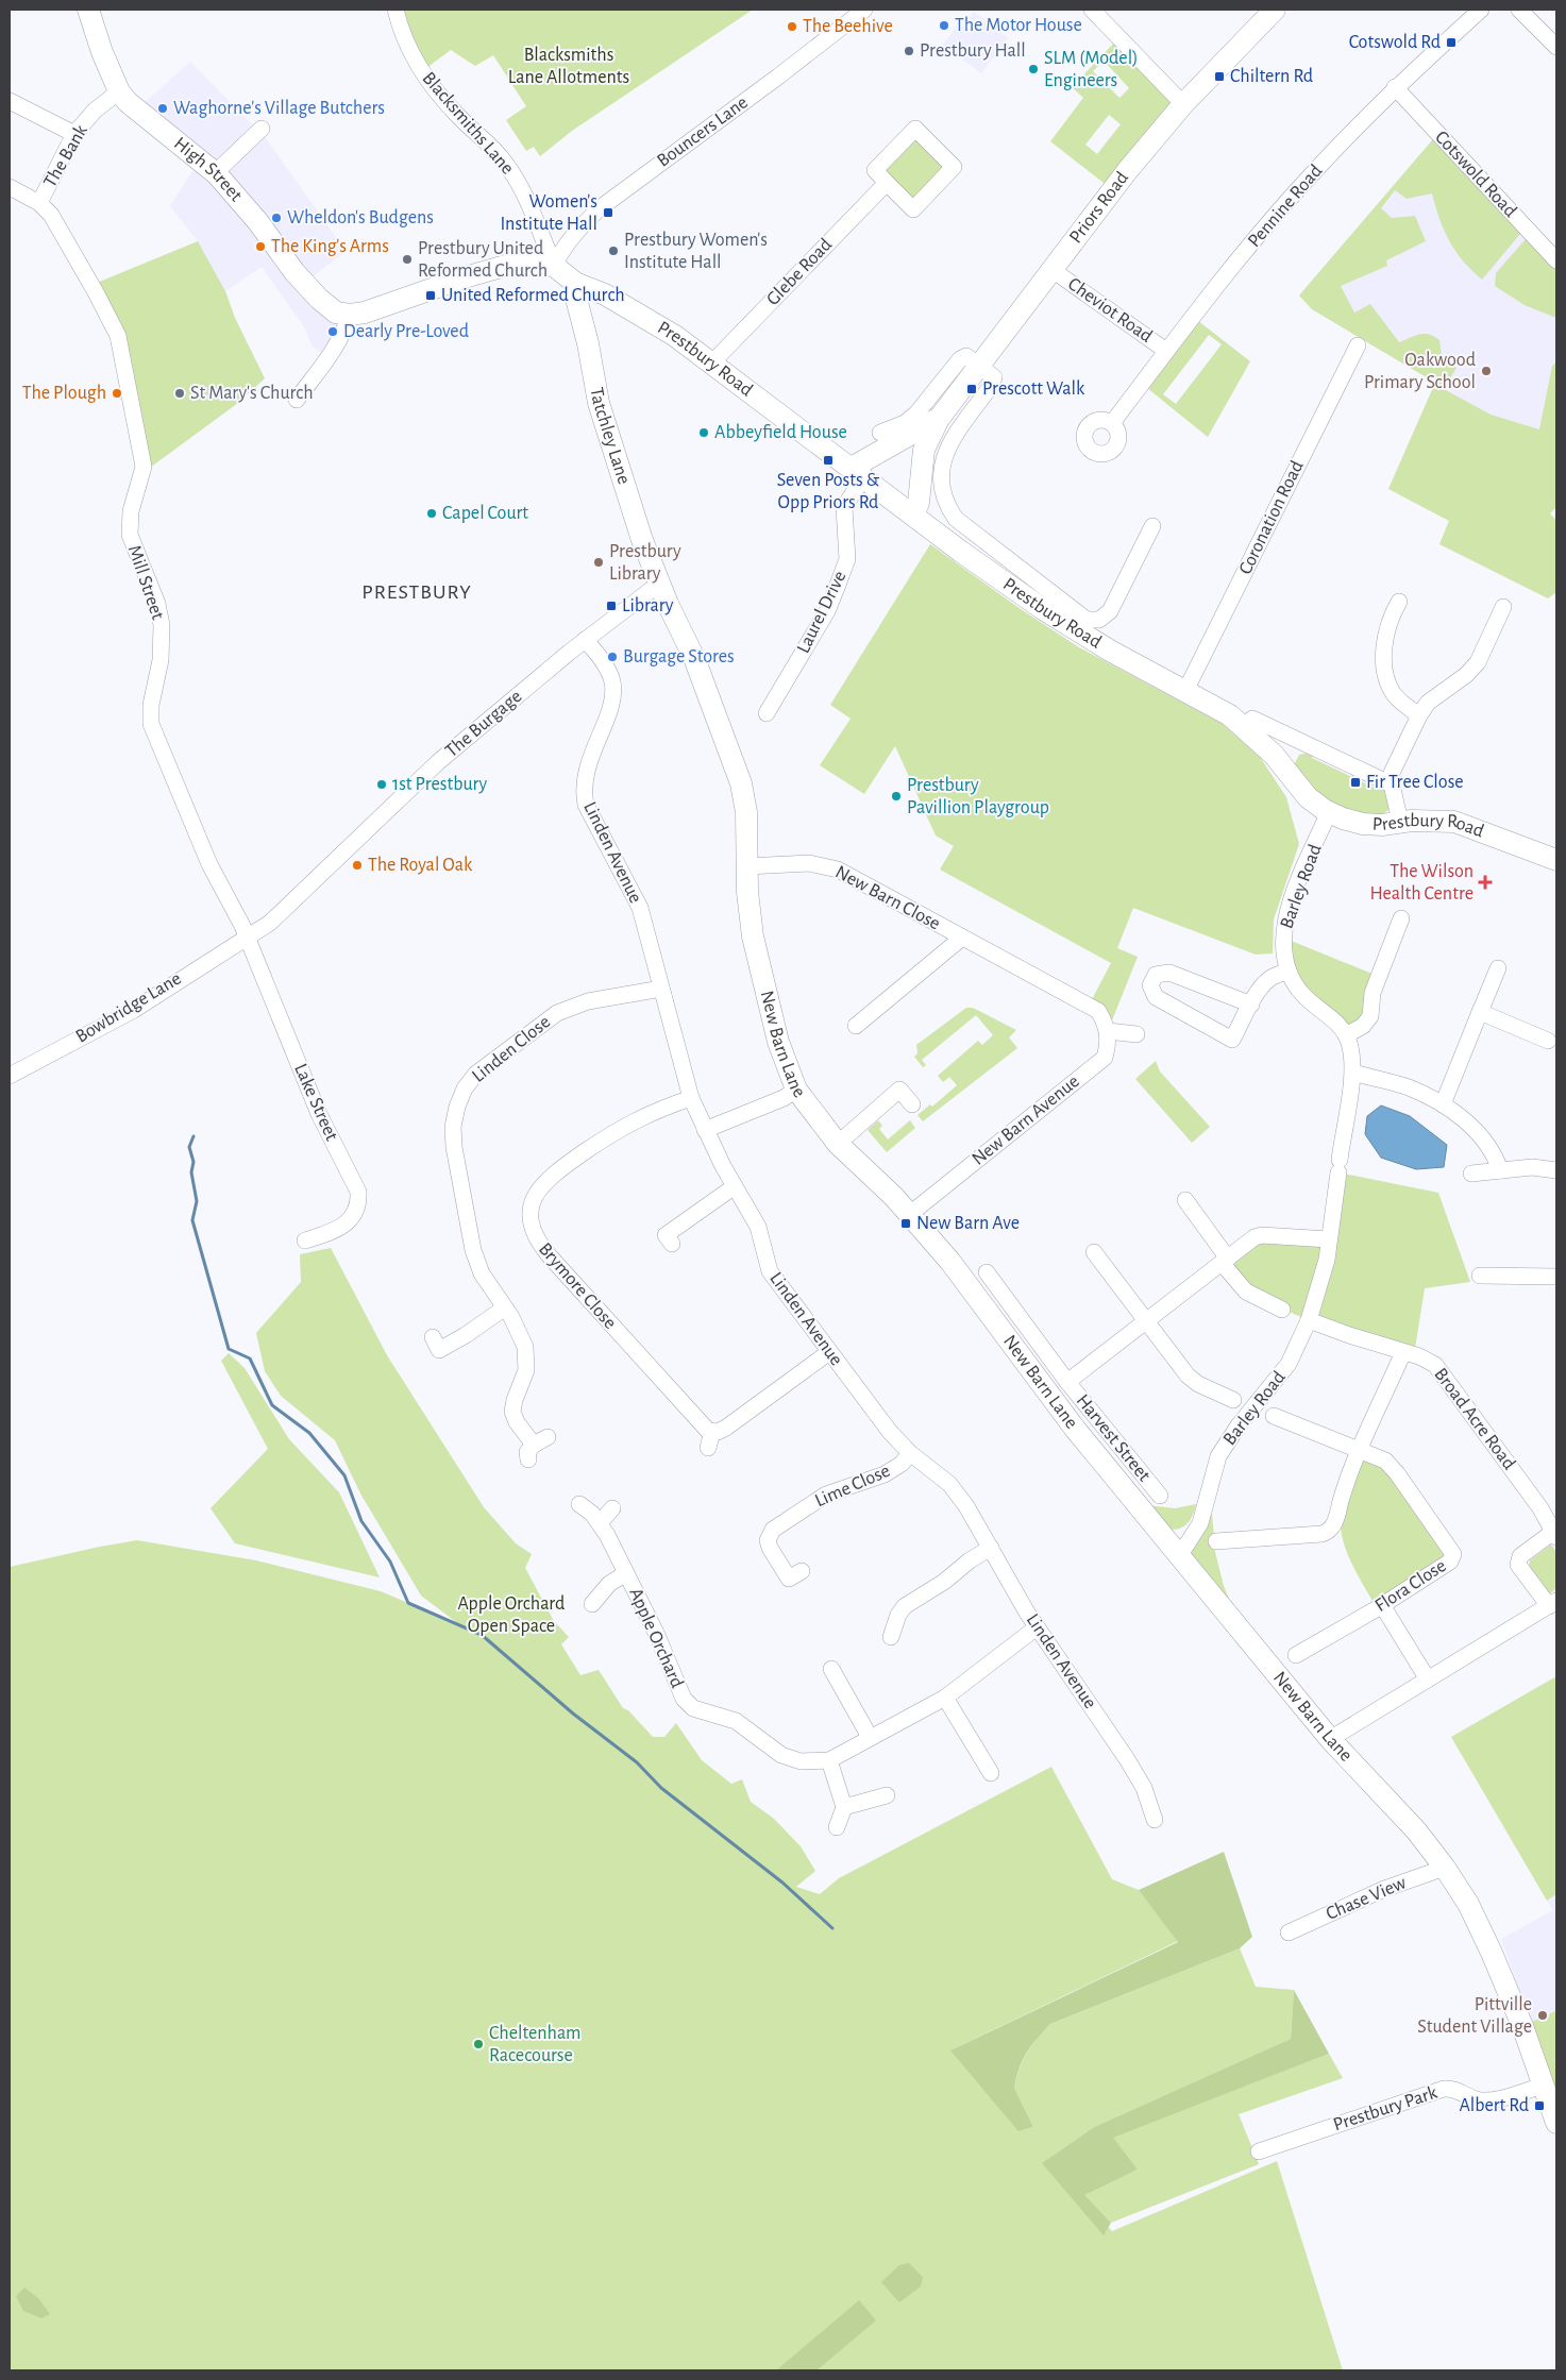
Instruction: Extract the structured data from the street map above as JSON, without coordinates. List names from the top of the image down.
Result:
{
  "streets": {
    "main road": [
      "High Street",
      "Priors Road",
      "Prestbury Road",
      "Tatchley Lane",
      "New Barn Lane"
    ],
    "street": [
      "Blacksmiths Lane",
      "Bouncers Lane",
      "The Bank",
      "Cotswold Road",
      "Pennine Road",
      "Glebe Road",
      "Cheviot Road",
      "Coronation Road",
      "Mill Street",
      "Laurel Drive",
      "The Burgage",
      "Linden Avenue",
      "Barley Road",
      "New Barn Close",
      "Bowbridge Lane",
      "Linden Close",
      "Lake Street",
      "New Barn Avenue",
      "Brymore Close",
      "Broad Acre Road",
      "Harvest Street",
      "Lime Close",
      "Flora Close",
      "Apple Orchard",
      "Chase View",
      "Prestbury Park"
    ]
  },
  "crossings": [
    ["Blacksmiths Lane", "Bouncers Lane"],
    ["Blacksmiths Lane", "Prestbury Road"],
    ["Bouncers Lane", "Prestbury Road"],
    ["The Bank", "High Street"],
    ["The Bank", "Mill Street"],
    ["Cotswold Road", "Pennine Road"],
    ["Pennine Road", "Cheviot Road"],
    ["Priors Road", "Cheviot Road"],
    ["Priors Road", "Prestbury Road"],
    ["Priors Road", "Laurel Drive"],
    ["Glebe Road", "Prestbury Road"],
    ["Prestbury Road", "Tatchley Lane"],
    ["Prestbury Road", "Coronation Road"],
    ["Prestbury Road", "Laurel Drive"],
    ["Prestbury Road", "Barley Road"],
    ["Tatchley Lane", "The Burgage"],
    ["Tatchley Lane", "New Barn Lane"],
    ["Mill Street", "The Burgage"],
    ["Mill Street", "Bowbridge Lane"],
    ["Mill Street", "Lake Street"],
    ["The Burgage", "Linden Avenue"],
    ["The Burgage", "Bowbridge Lane"],
    ["The Burgage", "New Barn Lane"],
    ["The Burgage", "Lake Street"],
    ["Linden Avenue", "Linden Close"],
    ["Linden Avenue", "Brymore Close"],
    ["Linden Avenue", "Lime Close"],
    ["Linden Avenue", "Apple Orchard"],
    ["Barley Road", "New Barn Lane"],
    ["Barley Road", "Broad Acre Road"],
    ["Barley Road", "Harvest Street"],
    ["New Barn Close", "New Barn Lane"],
    ["New Barn Close", "New Barn Avenue"],
    ["Bowbridge Lane", "Lake Street"],
    ["New Barn Lane", "New Barn Avenue"],
    ["New Barn Lane", "Broad Acre Road"],
    ["New Barn Lane", "Chase View"],
    ["New Barn Lane", "Prestbury Park"]
  ],
  "districts": ["PRESTBURY"],
  "parks": ["Blacksmiths Lane Allotments", "Apple Orchard Open Space"],
  "places": {
    "other": [
      "The Motor House",
      "The Beehive",
      "Prestbury Hall",
      "SLM (Model) Engineers",
      "Waghorne's Village Butchers",
      "Wheldon's Budgens",
      "The King's Arms",
      "Prestbury Women's Institute Hall",
      "Prestbury United Reformed Church",
      "Dearly Pre-Loved",
      "Oakwood Primary School",
      "The Plough",
      "St Mary's Church",
      "Abbeyfield House",
      "Capel Court",
      "Prestbury Library",
      "Burgage Stores",
      "1st Prestbury",
      "Prestbury Pavillion Playgroup",
      "The Royal Oak",
      "Pittville Student Village",
      "Cheltenham Racecourse"
    ],
    "transit": [
      "Cotswold Rd",
      "Chiltern Rd",
      "Women's Institute Hall",
      "United Reformed Church",
      "Prescott Walk",
      "Seven Posts & Opp Priors Rd",
      "Library",
      "Fir Tree Close",
      "New Barn Ave",
      "Albert Rd"
    ],
    "health": ["The Wilson Health Centre"]
  }
}
